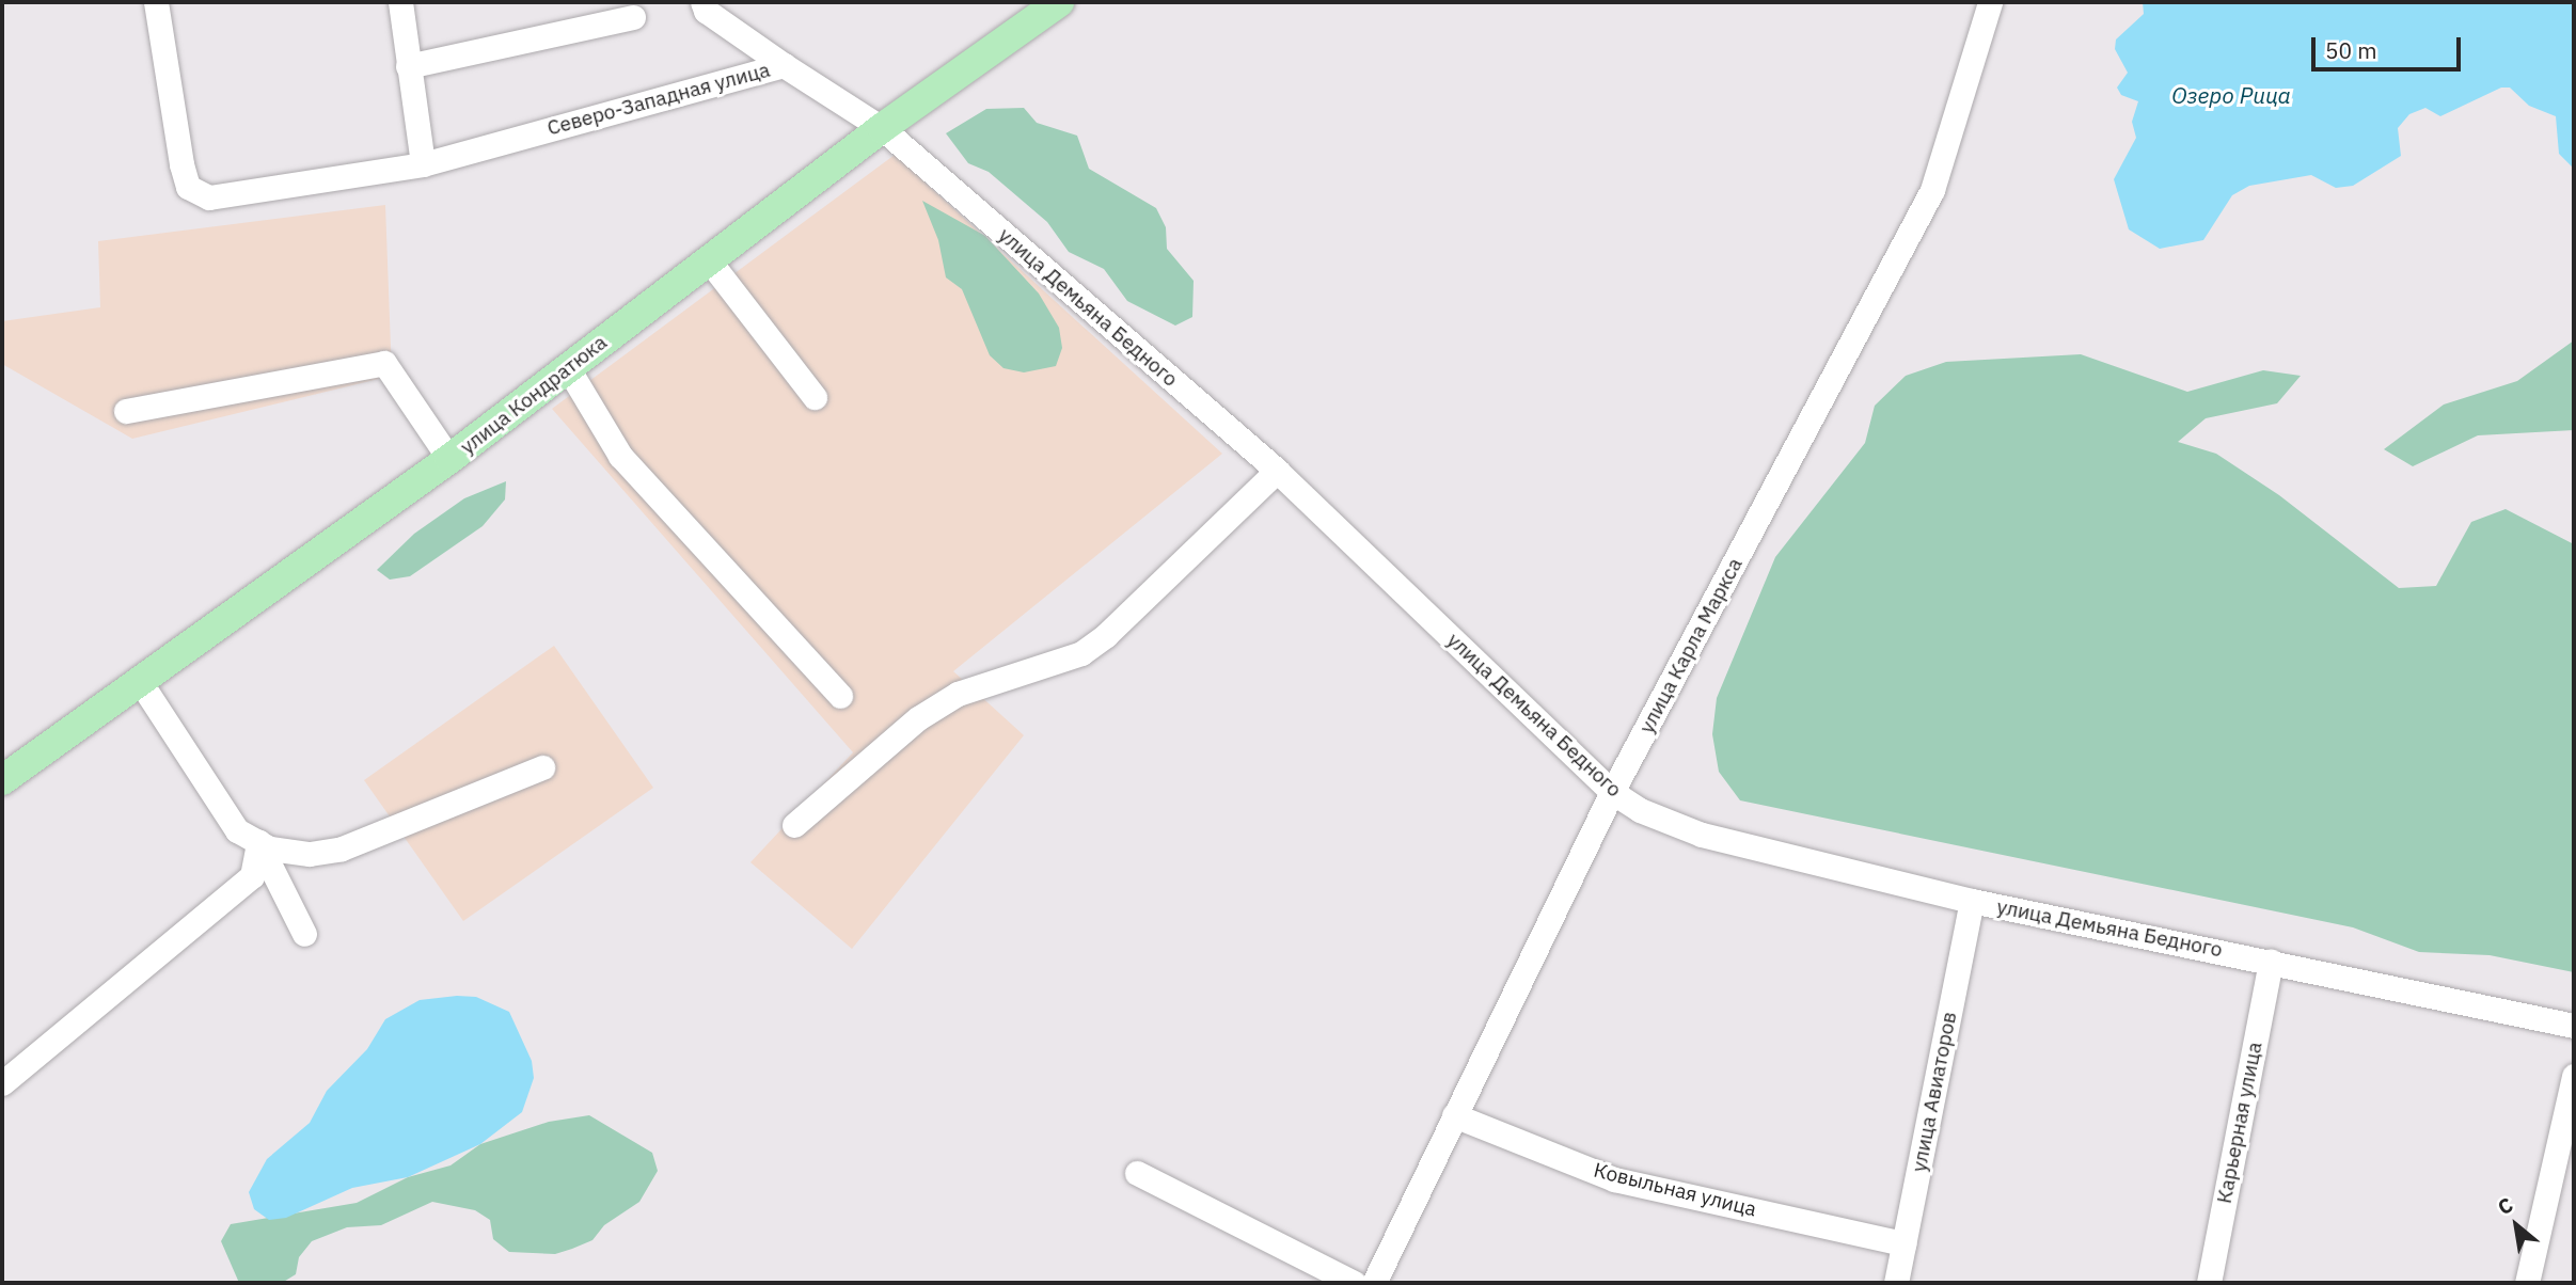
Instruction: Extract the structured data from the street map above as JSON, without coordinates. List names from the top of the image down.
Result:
{
  "streets": {
    "main road": ["улица Кондратюка"],
    "street": [
      "Северо-Западная улица",
      "улица Демьяна Бедного",
      "улица Карла Маркса",
      "улица Авиаторов",
      "Карьерная улица",
      "Ковыльная улица"
    ]
  },
  "crossings": [
    ["Северо-Западная улица", "улица Демьяна Бедного"],
    ["Северо-Западная улица", "улица Кондратюка"],
    ["улица Демьяна Бедного", "улица Кондратюка"],
    ["улица Демьяна Бедного", "улица Карла Маркса"],
    ["улица Демьяна Бедного", "улица Авиаторов"],
    ["улица Демьяна Бедного", "Карьерная улица"],
    ["улица Карла Маркса", "Ковыльная улица"],
    ["улица Авиаторов", "Ковыльная улица"]
  ],
  "water": ["Озеро Рица"],
  "scale_bar": "50 m",
  "north": "top left"
}
